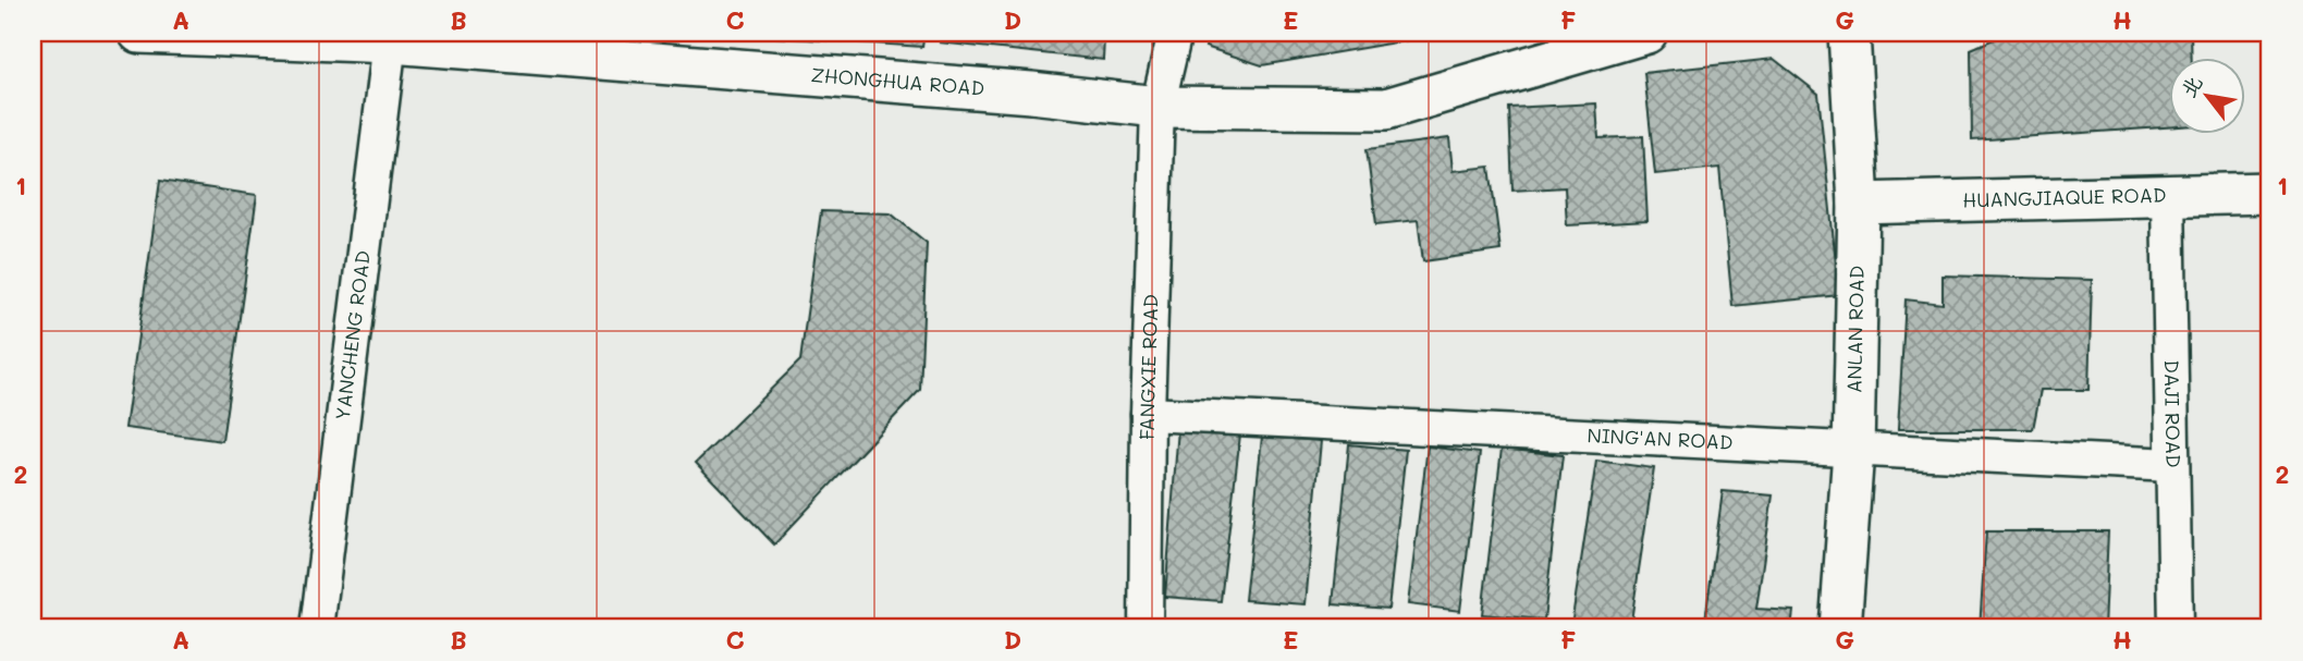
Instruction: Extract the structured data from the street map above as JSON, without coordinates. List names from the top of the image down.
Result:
{
  "streets": {
    "street": [
      "ZHONGHUA ROAD",
      "HUANGJIAQUE ROAD",
      "ANLAN ROAD",
      "YANCHENG ROAD",
      "FANGXIE ROAD",
      "DAJI ROAD",
      "NING'AN ROAD"
    ]
  },
  "crossings": [
    ["ZHONGHUA ROAD", "YANCHENG ROAD"],
    ["ZHONGHUA ROAD", "FANGXIE ROAD"],
    ["HUANGJIAQUE ROAD", "ANLAN ROAD"],
    ["HUANGJIAQUE ROAD", "DAJI ROAD"],
    ["ANLAN ROAD", "NING'AN ROAD"],
    ["FANGXIE ROAD", "NING'AN ROAD"],
    ["DAJI ROAD", "NING'AN ROAD"]
  ],
  "north": "top left",
  "grid": {
    "columns": [
      "A",
      "B",
      "C",
      "D",
      "E",
      "F",
      "G",
      "H"
    ],
    "rows": ["1", "2"]
  }
}
